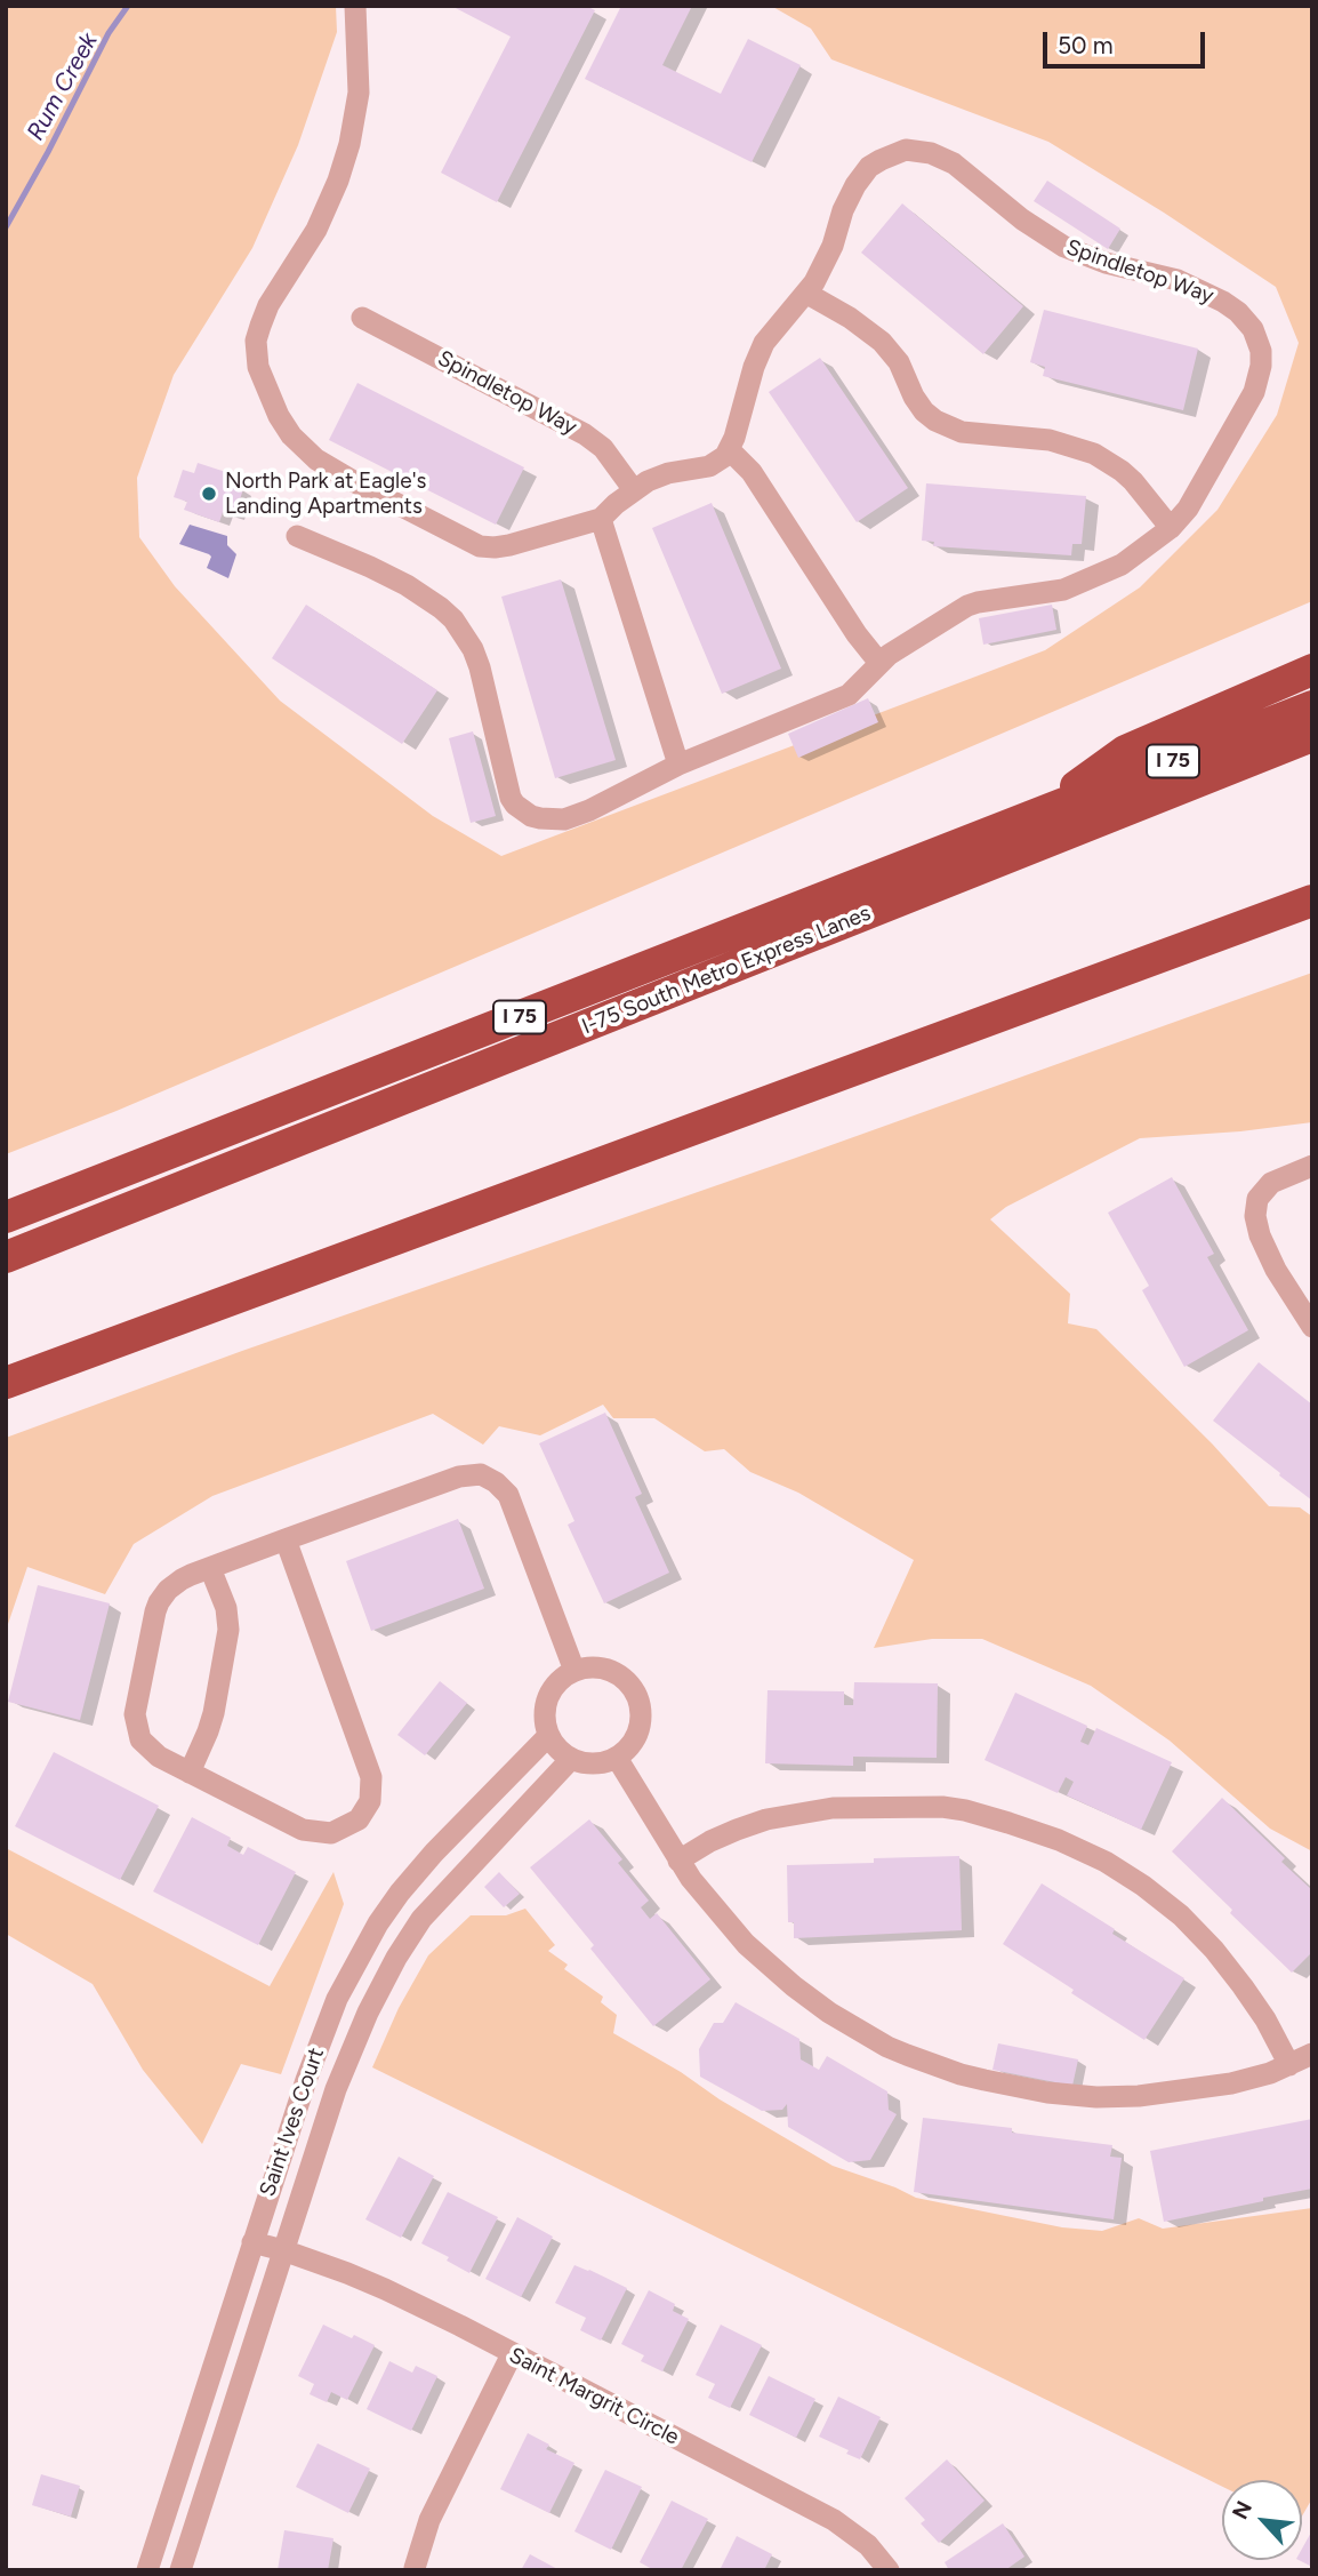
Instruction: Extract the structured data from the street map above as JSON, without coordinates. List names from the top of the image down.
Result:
{
  "streets": {
    "highway": ["I 75", "I-75 South Metro Express Lanes"],
    "street": ["Spindletop Way", "Saint Ives Court", "Saint Margrit Circle"]
  },
  "crossings": [
    ["Saint Ives Court", "Saint Margrit Circle"]
  ],
  "water": ["Rum Creek"],
  "places": ["North Park at Eagle's Landing Apartments"],
  "scale_bar": "50 m",
  "north": "top left"
}
